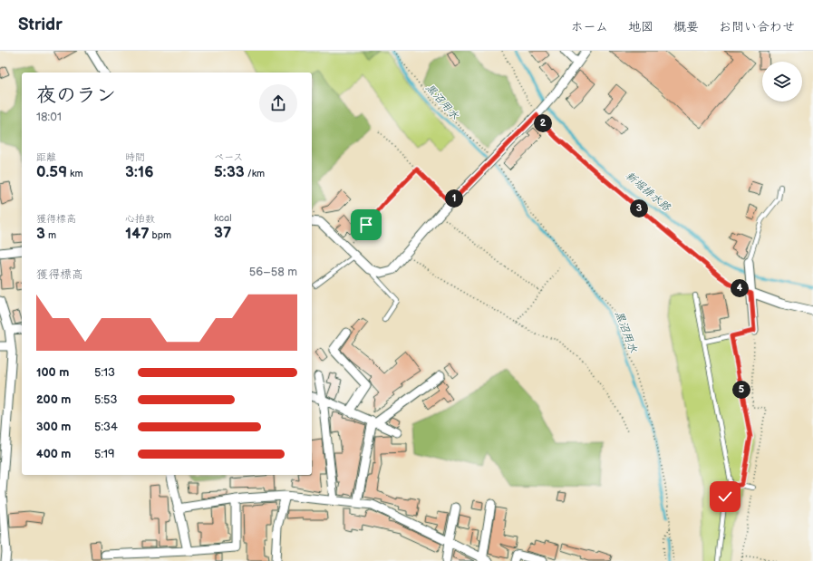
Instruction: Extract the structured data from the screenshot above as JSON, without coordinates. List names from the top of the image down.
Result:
{
  "water": ["黒沼用水", "新堀排水路"],
  "page": {
    "header": "Stridr",
    "nav": [
      "ホーム",
      "地図",
      "概要",
      "お問い合わせ"
    ],
    "heading": ["夜のラン", "18:01"],
    "pins": [
      "2",
      "1",
      "3",
      "4",
      "5"
    ],
    "stats": [
      ["距離", "0.59 km"],
      ["時間", "3:16"],
      ["ペース", "5:33 /km"],
      ["獲得標高", "3 m"],
      ["心拍数", "147 bpm"],
      ["kcal", "37"]
    ],
    "chart": ["獲得標高", "56–58 m"],
    "list": [
      {
        "name": "100 m",
        "note": "5:13"
      },
      {
        "name": "200 m",
        "note": "5:53"
      },
      {
        "name": "300 m",
        "note": "5:34"
      },
      {
        "name": "400 m",
        "note": "5:19"
      }
    ]
  }
}
